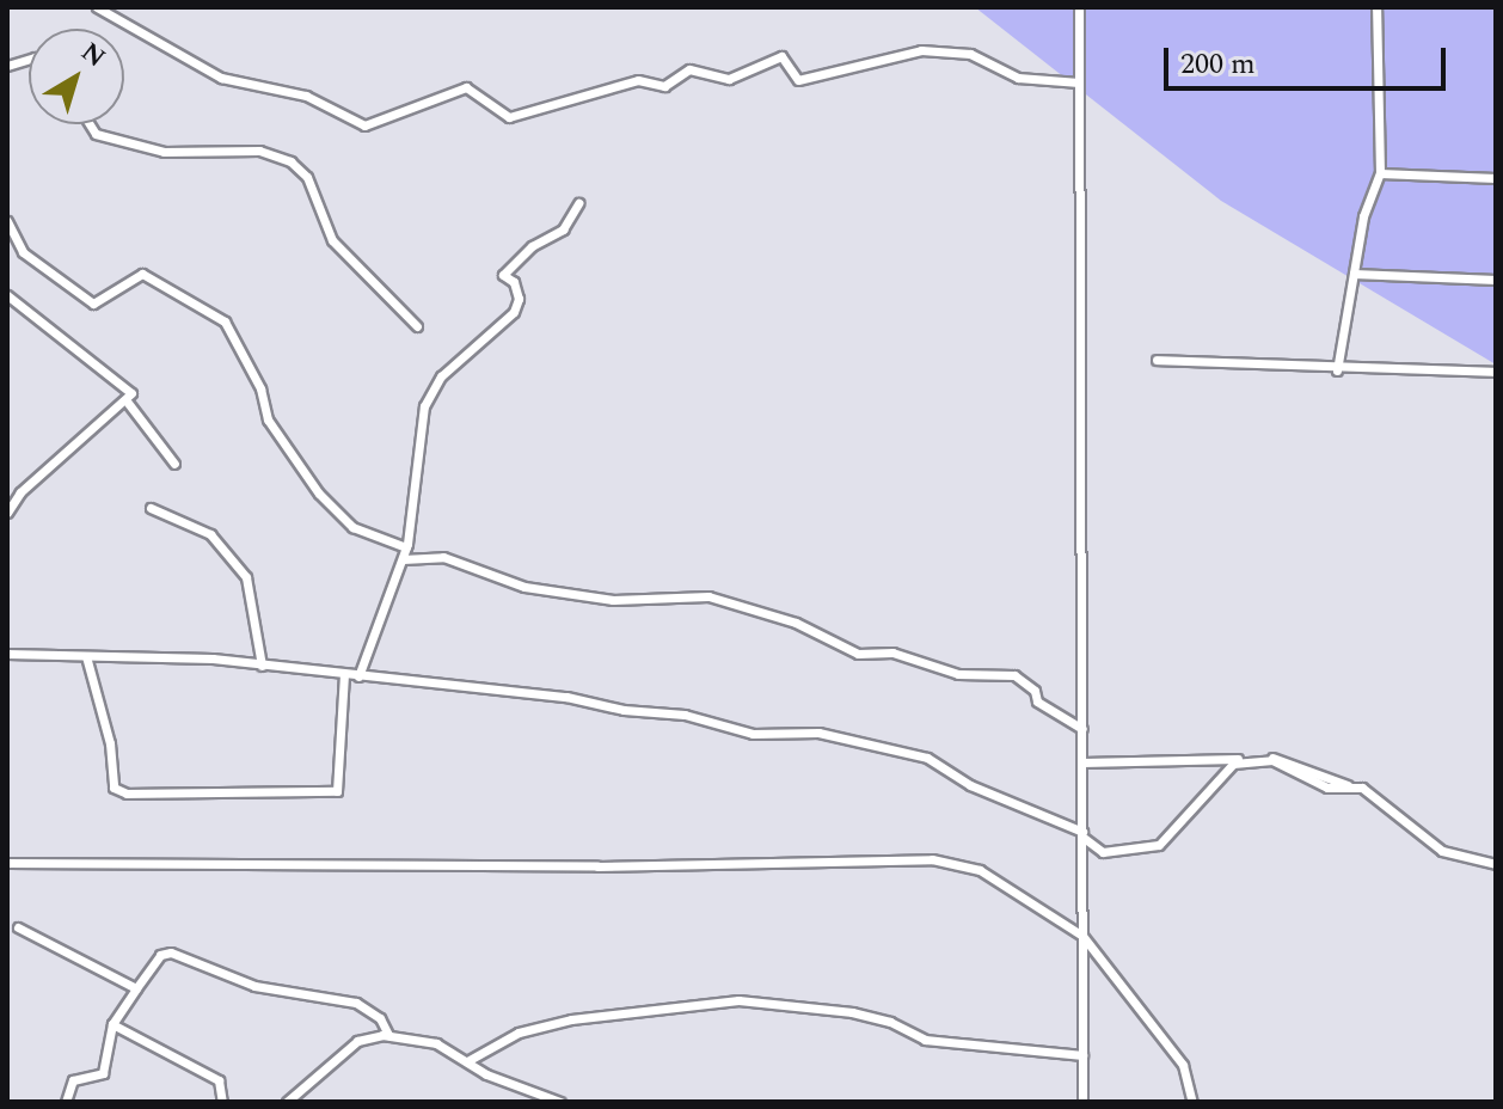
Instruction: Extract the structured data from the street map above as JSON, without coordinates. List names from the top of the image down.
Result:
{
  "scale_bar": "200 m",
  "north": "top right"
}
